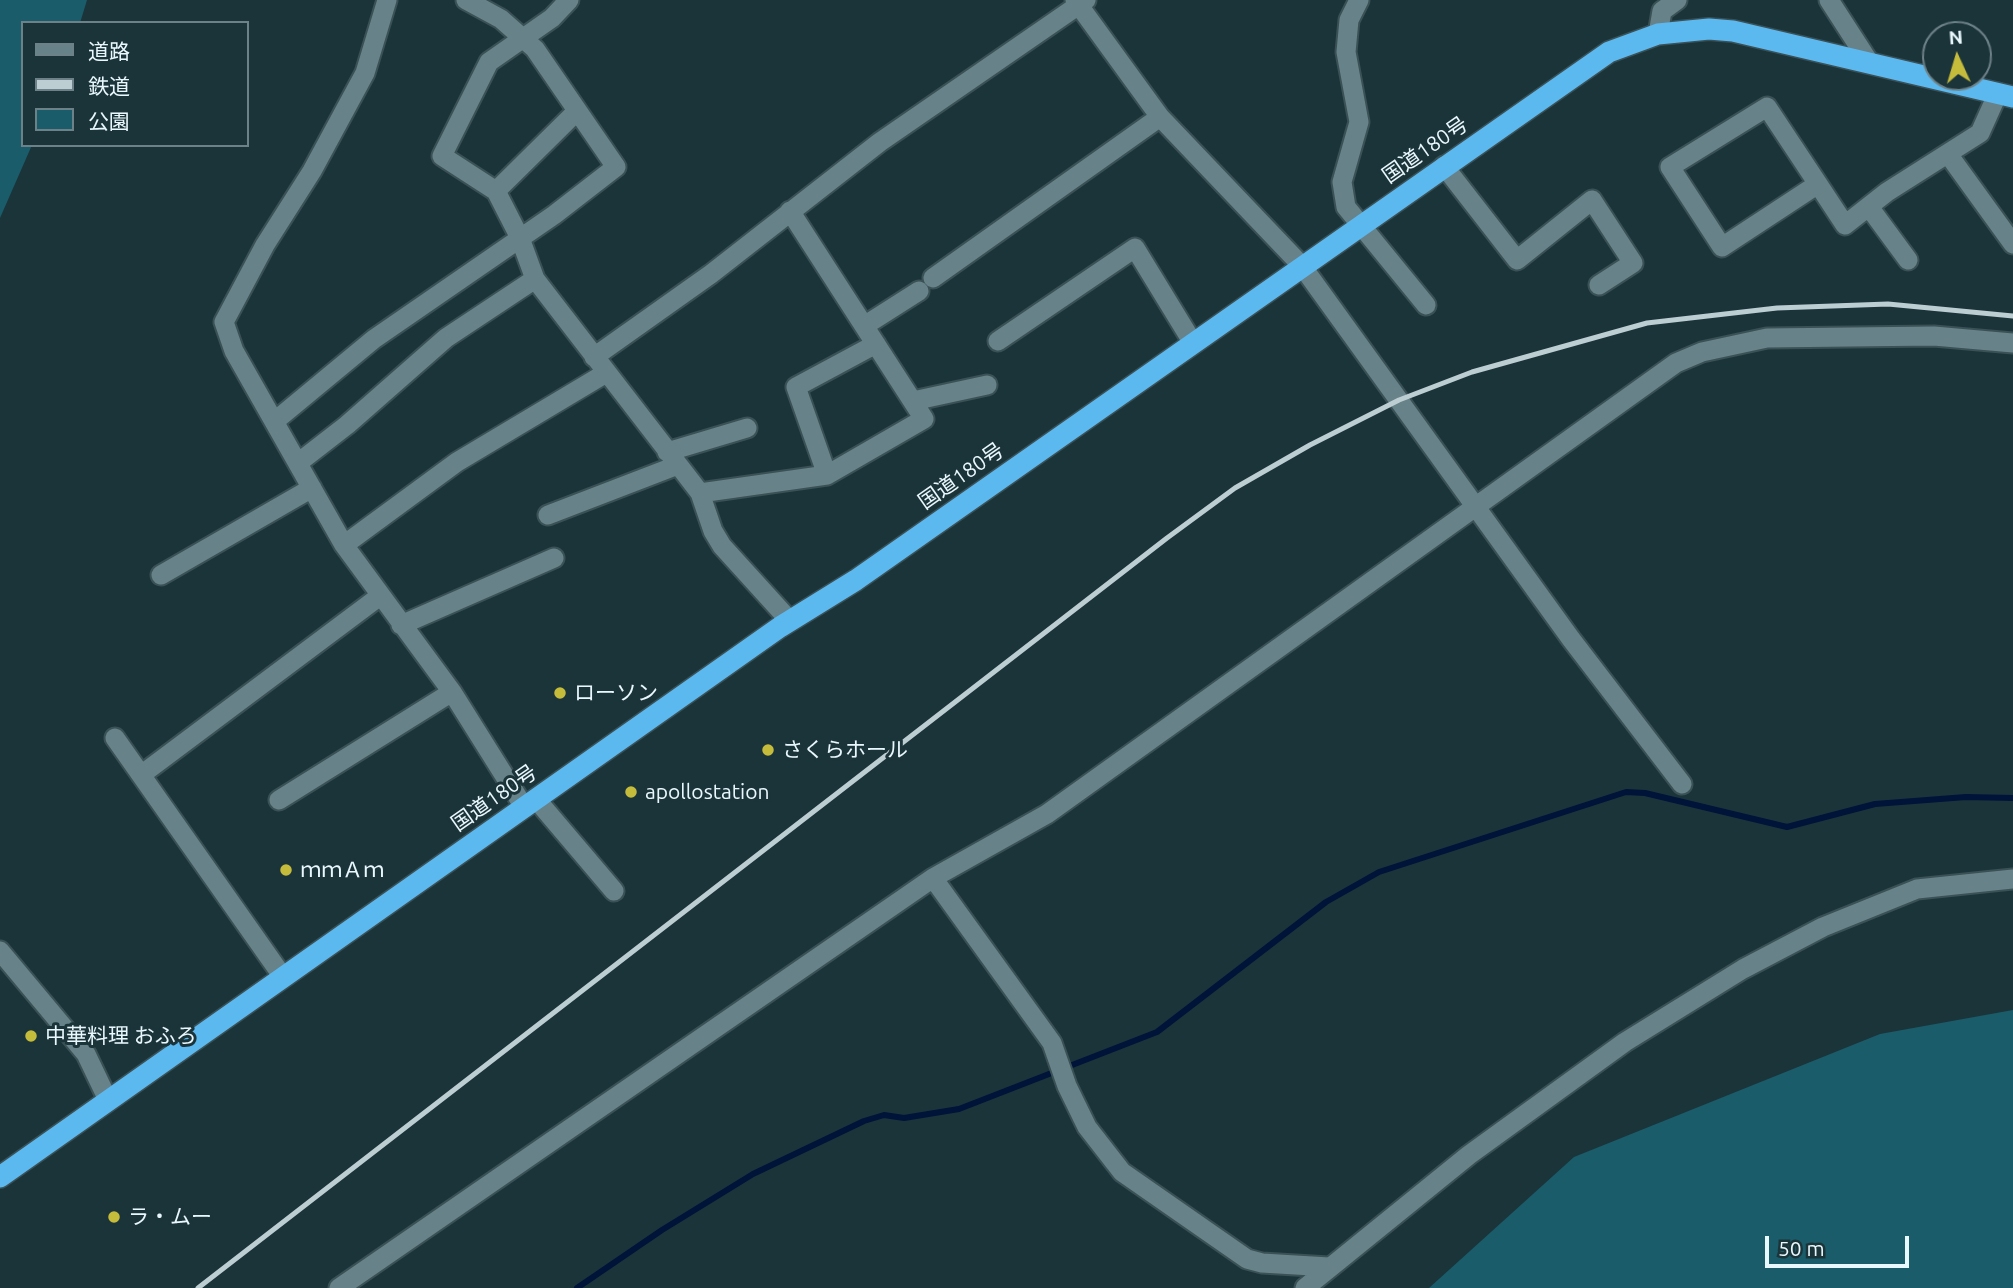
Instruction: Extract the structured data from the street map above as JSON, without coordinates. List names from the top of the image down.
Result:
{
  "streets": {
    "highway": ["国道180号"]
  },
  "places": [
    "ローソン",
    "さくらホール",
    "apollostation",
    "ｍｍＡｍ",
    "中華料理 おふろ",
    "ラ・ムー"
  ],
  "legend": ["道路", "鉄道", "公園"],
  "scale_bar": "50 m",
  "north": "top"
}
